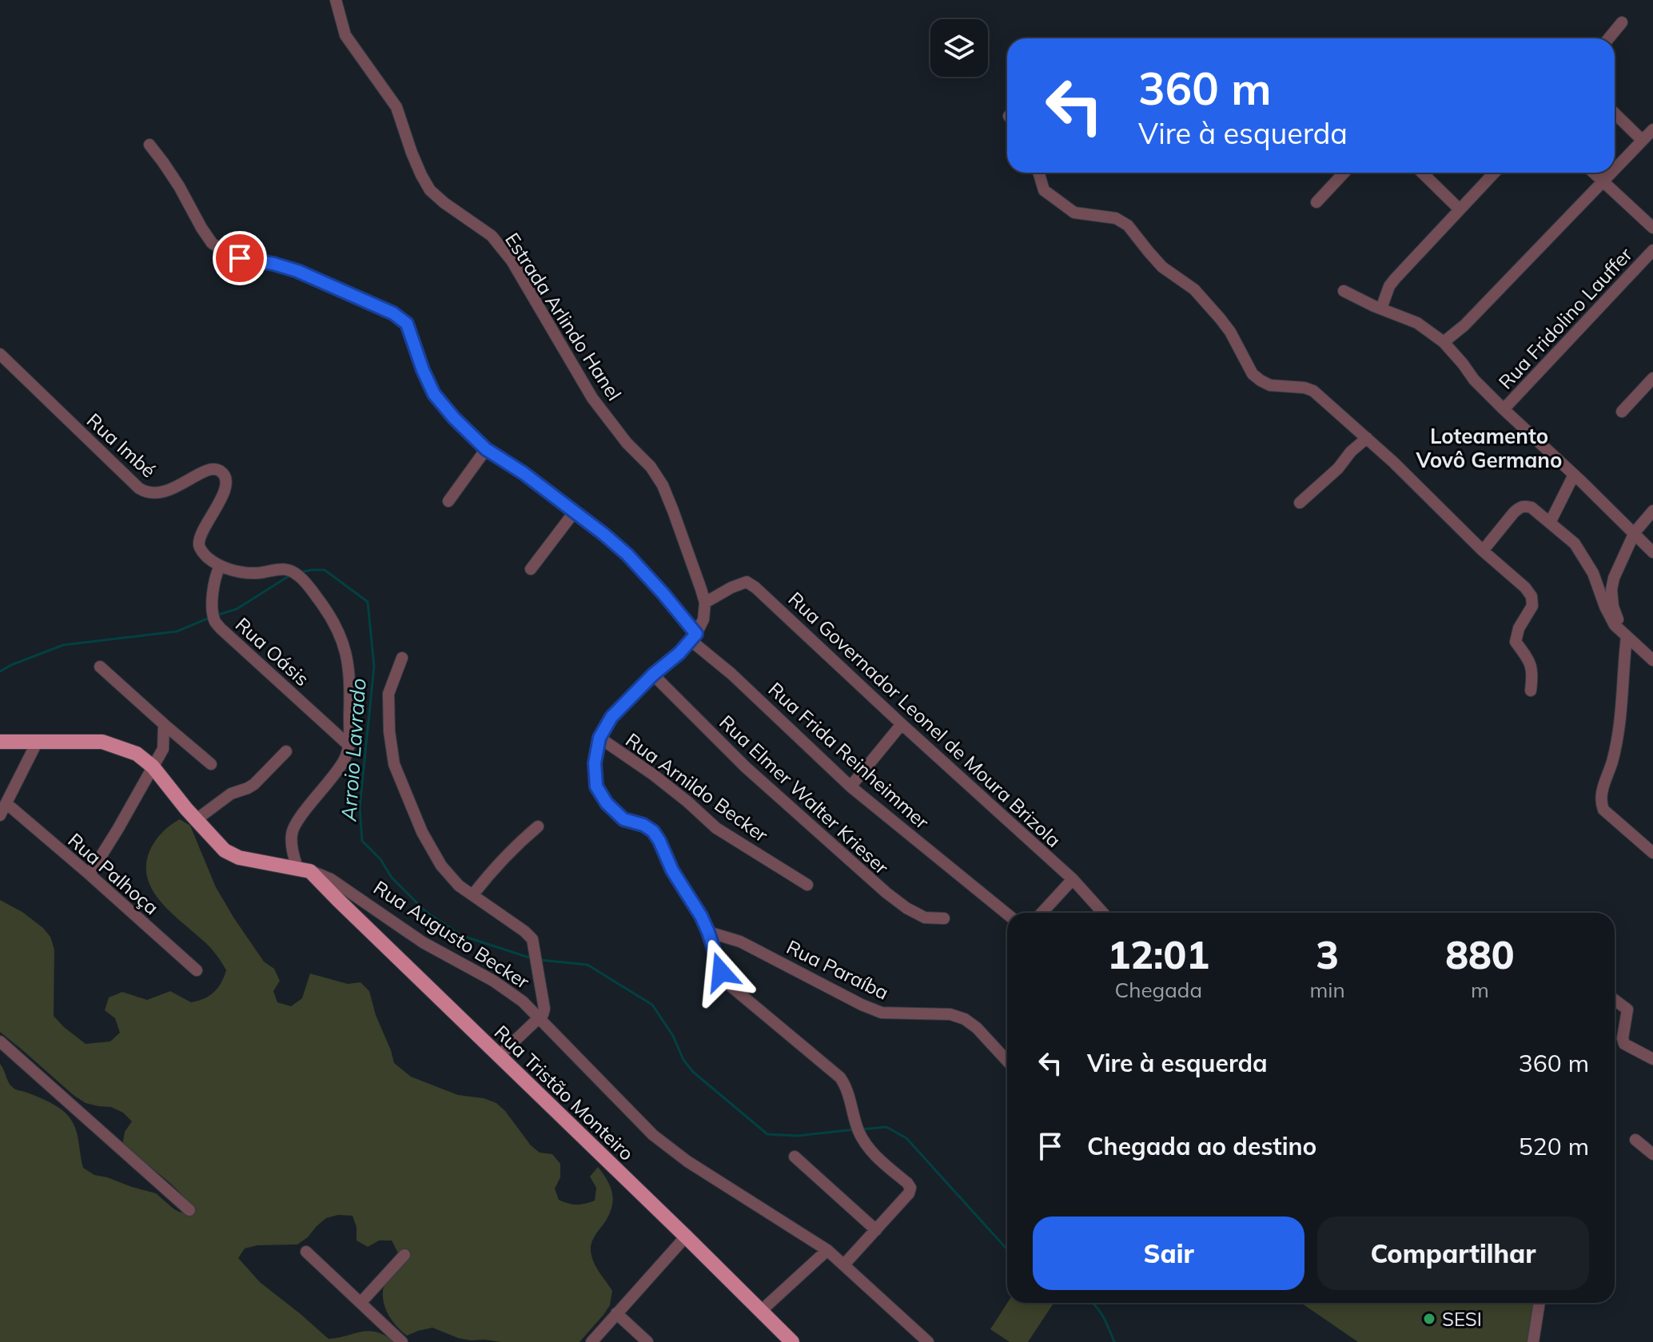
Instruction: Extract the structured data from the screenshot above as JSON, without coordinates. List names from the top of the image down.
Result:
{
  "streets": {
    "main road": ["Rua Augusto Becker", "Rua Tristão Monteiro"],
    "street": [
      "Estrada Arlindo Hanel",
      "Rua Fridolino Lauffer",
      "Rua Imbé",
      "Rua Oásis",
      "Rua Governador Leonel de Moura Brizola",
      "Rua Frida Reinheimmer",
      "Rua Arnildo Becker",
      "Rua Elmer Walter Krieser",
      "Rua Palhoça",
      "Rua Paraíba"
    ]
  },
  "crossings": [
    ["Estrada Arlindo Hanel", "Rua Governador Leonel de Moura Brizola"],
    ["Rua Imbé", "Rua Oásis"],
    ["Rua Augusto Becker", "Rua Tristão Monteiro"]
  ],
  "districts": ["Loteamento Vovô Germano"],
  "water": ["Arroio Lavrado"],
  "places": ["SESI"],
  "page": {
    "turn": ["360 m", "Vire à esquerda"],
    "eta": [
      "12:01",
      "Chegada",
      "3",
      "min",
      "880",
      "m"
    ],
    "list": [
      {
        "name": "Vire à esquerda",
        "value": "360 m"
      },
      {
        "name": "Chegada ao destino",
        "value": "520 m"
      }
    ],
    "buttons": ["Sair", "Compartilhar"]
  }
}
